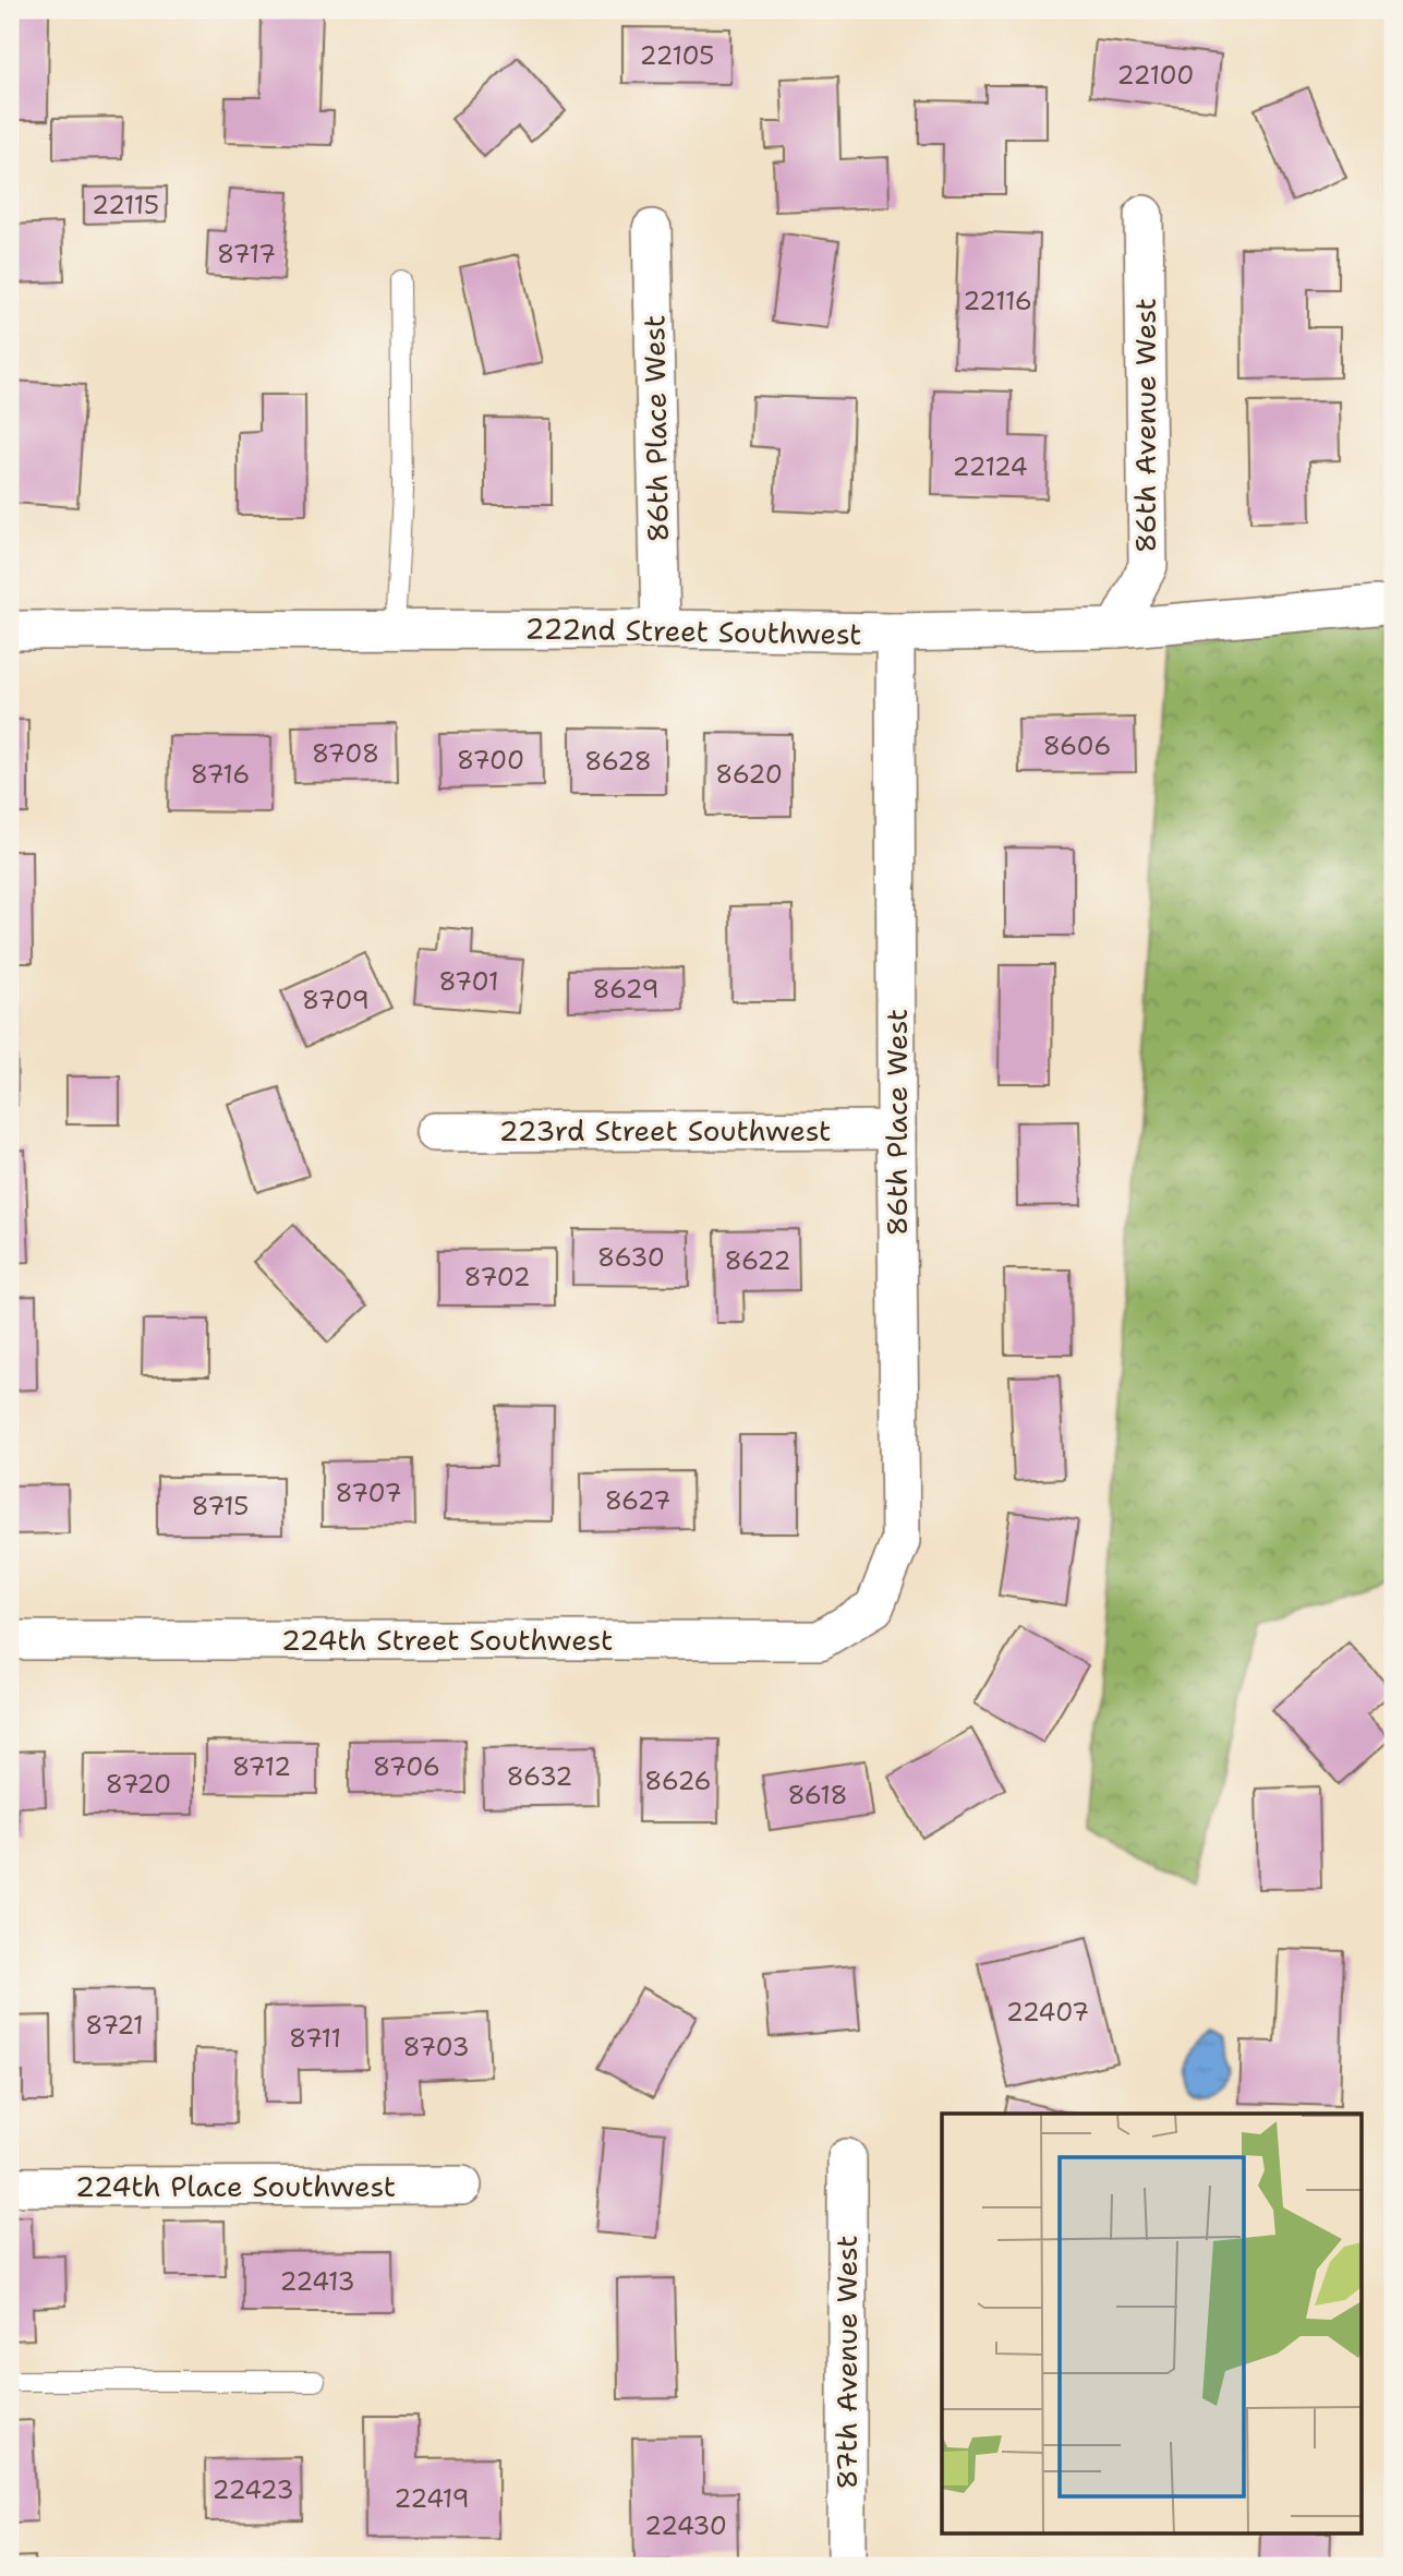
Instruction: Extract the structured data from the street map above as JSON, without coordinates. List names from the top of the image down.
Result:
{
  "streets": {
    "street": [
      "86th Avenue West",
      "86th Place West",
      "222nd Street Southwest",
      "223rd Street Southwest",
      "224th Street Southwest",
      "224th Place Southwest",
      "87th Avenue West"
    ]
  },
  "crossings": [
    ["86th Avenue West", "222nd Street Southwest"],
    ["86th Place West", "222nd Street Southwest"],
    ["86th Place West", "223rd Street Southwest"],
    ["86th Place West", "224th Street Southwest"]
  ],
  "house_numbers": [
    "22105",
    "22100",
    "22115",
    "8717",
    "22116",
    "22124",
    "8606",
    "8708",
    "8700",
    "8628",
    "8716",
    "8620",
    "8701",
    "8629",
    "8709",
    "8630",
    "8622",
    "8702",
    "8707",
    "8627",
    "8715",
    "8712",
    "8706",
    "8632",
    "8626",
    "8720",
    "8618",
    "22407",
    "8721",
    "8711",
    "8703",
    "22413",
    "22423",
    "22419",
    "22430"
  ]
}
